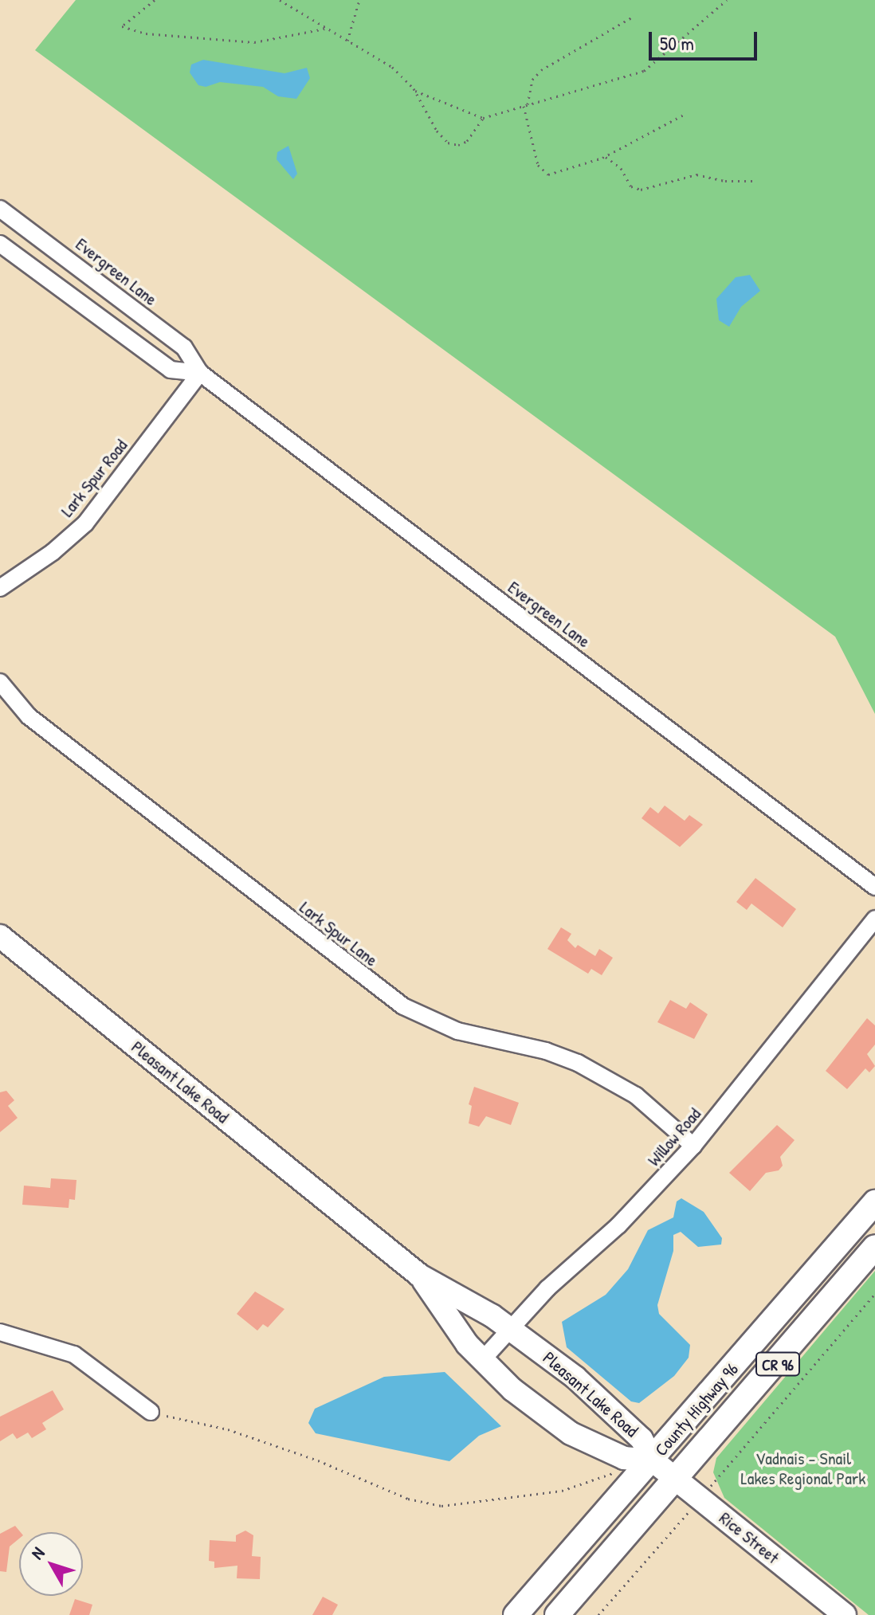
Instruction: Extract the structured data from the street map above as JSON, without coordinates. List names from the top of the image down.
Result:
{
  "streets": {
    "main road": ["CR 96", "County Highway 96"],
    "street": [
      "Evergreen Lane",
      "Lark Spur Road",
      "Lark Spur Lane",
      "Pleasant Lake Road",
      "Willow Road",
      "Rice Street"
    ]
  },
  "crossings": [
    ["Evergreen Lane", "Lark Spur Road"],
    ["Lark Spur Lane", "Willow Road"],
    ["Pleasant Lake Road", "Willow Road"],
    ["Pleasant Lake Road", "County Highway 96"],
    ["Pleasant Lake Road", "Rice Street"],
    ["County Highway 96", "Rice Street"]
  ],
  "parks": ["Vadnais - Snail Lakes Regional Park"],
  "scale_bar": "50 m",
  "north": "top left"
}
